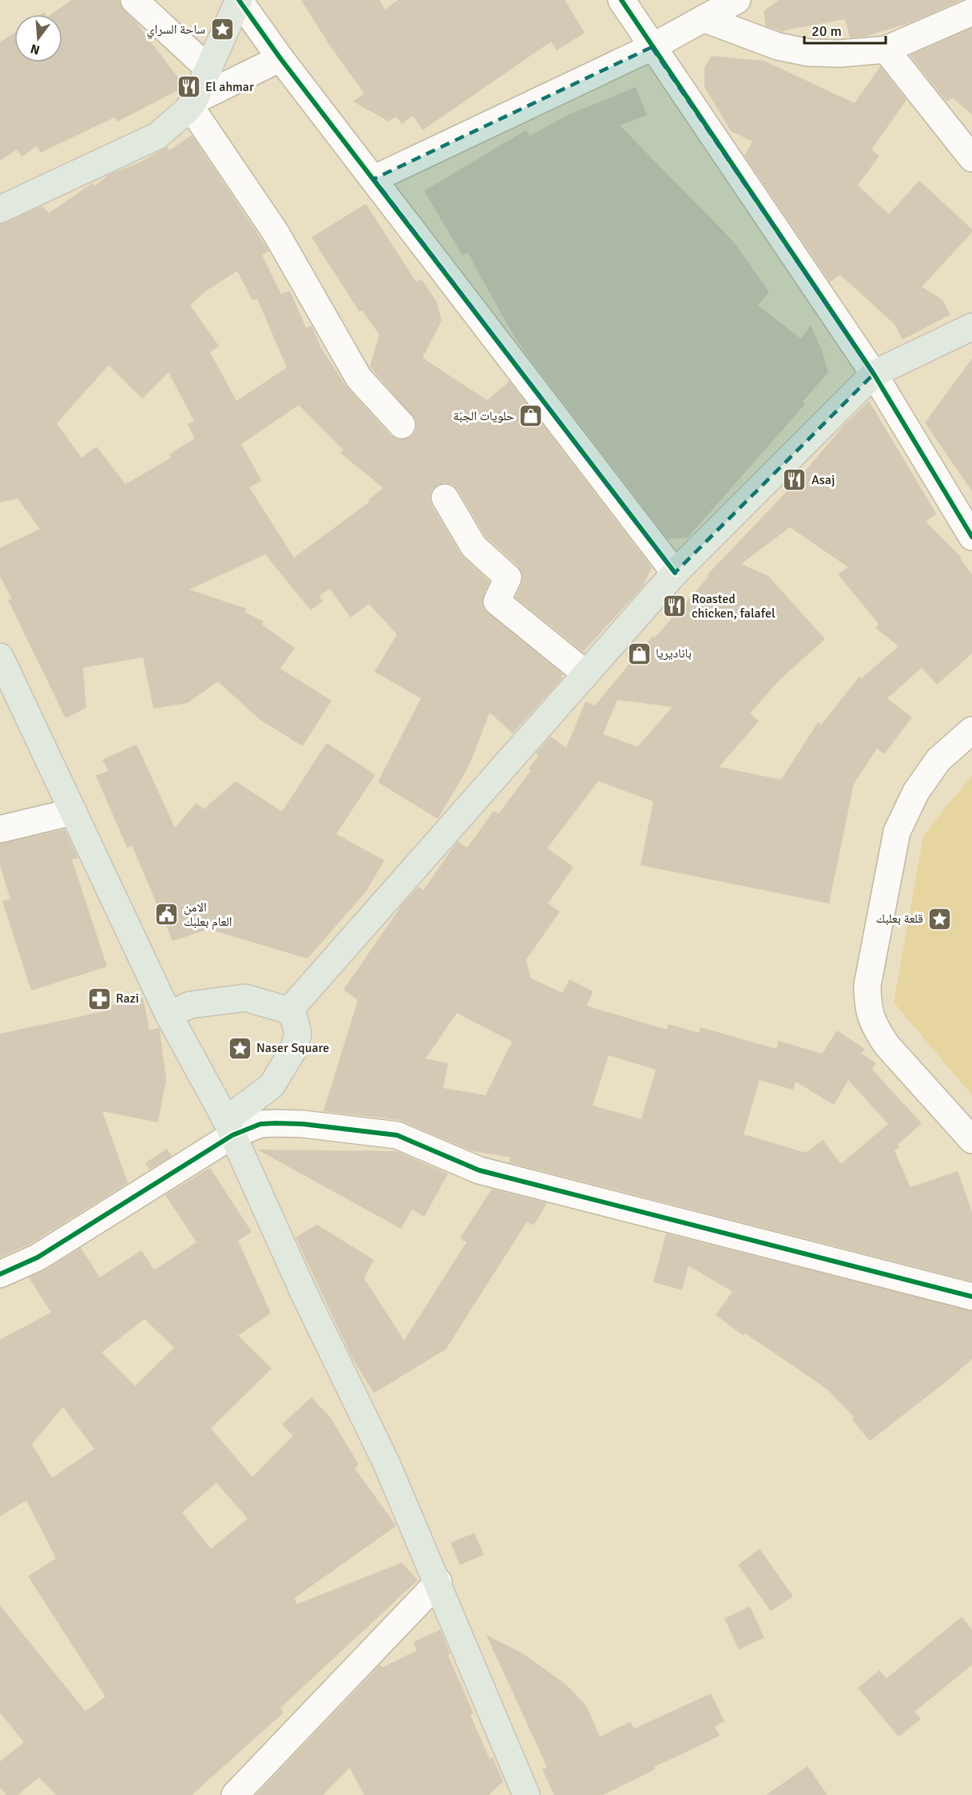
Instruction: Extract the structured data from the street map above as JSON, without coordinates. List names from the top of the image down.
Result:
{
  "places": {
    "place": ["ساحة السراي", "قلعة بعلبك", "Naser Square"],
    "restaurant": ["El ahmar", "Asaj", "Roasted chicken, falafel"],
    "shop": ["حلويات الجبّة", "باناديريا"],
    "public building": ["الامن العام بعلبك"],
    "pharmacy": ["Razi"]
  },
  "scale_bar": "20 m",
  "north": "bottom"
}
